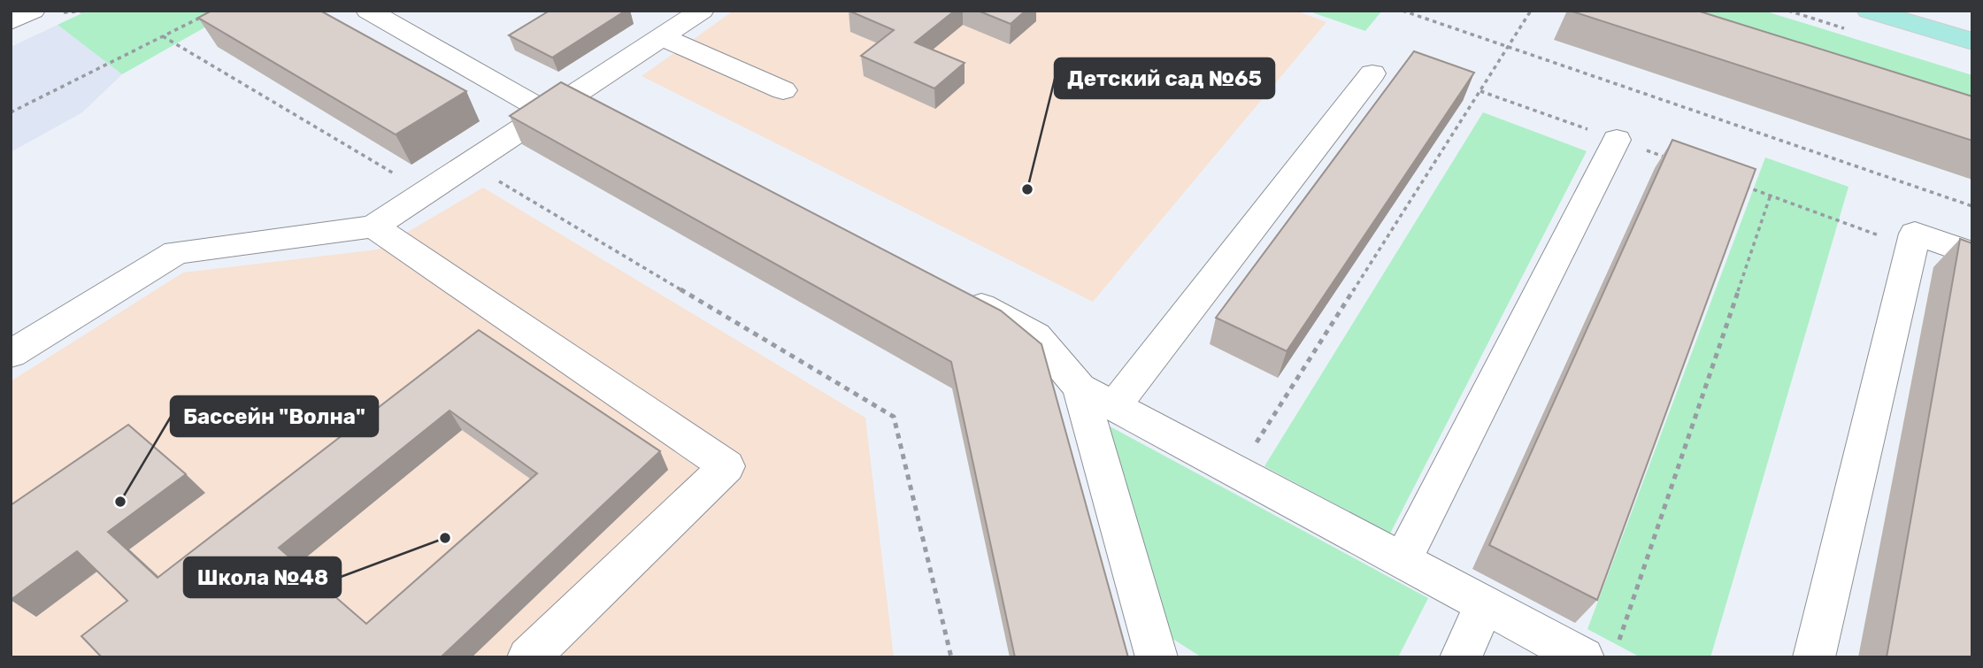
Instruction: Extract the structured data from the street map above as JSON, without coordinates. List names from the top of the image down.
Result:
{
  "places": ["Детский сад №65", "Бассейн \"Волна\"", "Школа №48"]
}
